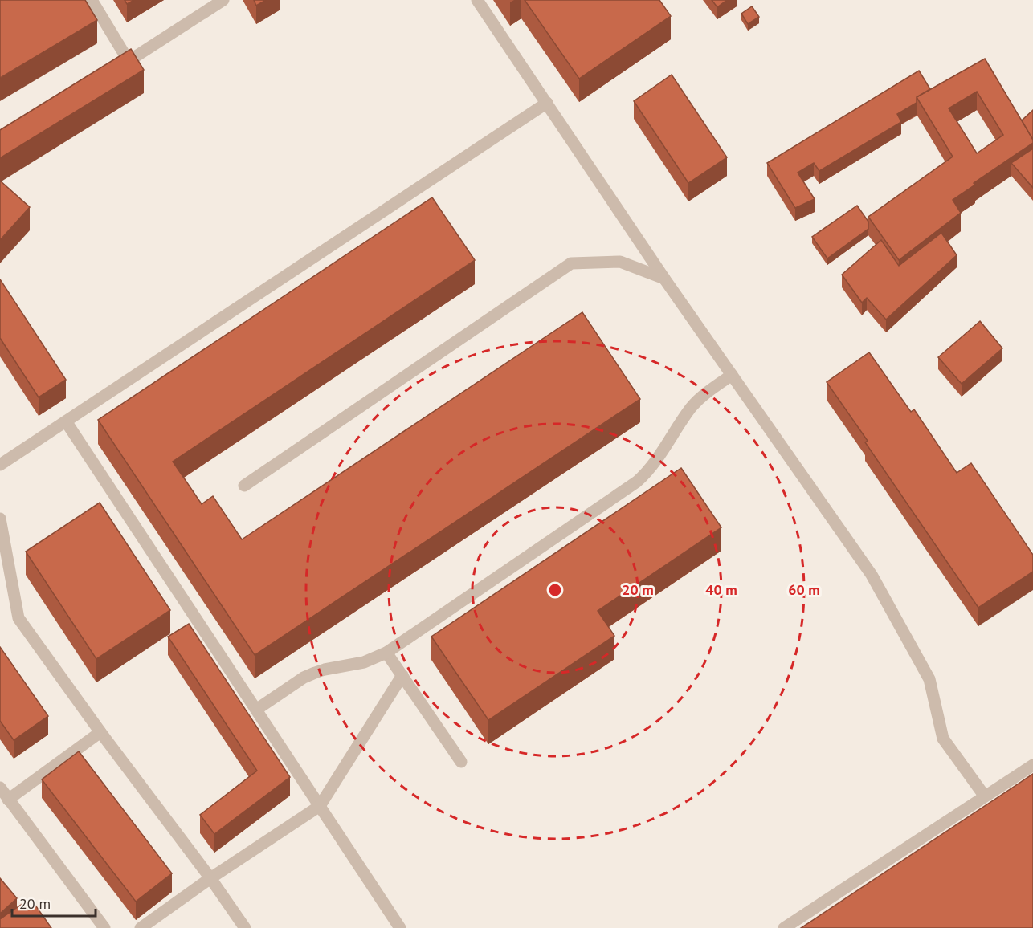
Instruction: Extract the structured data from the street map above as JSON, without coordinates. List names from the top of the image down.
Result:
{
  "scale_bar": "20 m",
  "rings": ["20 m", "40 m", "60 m"]
}
